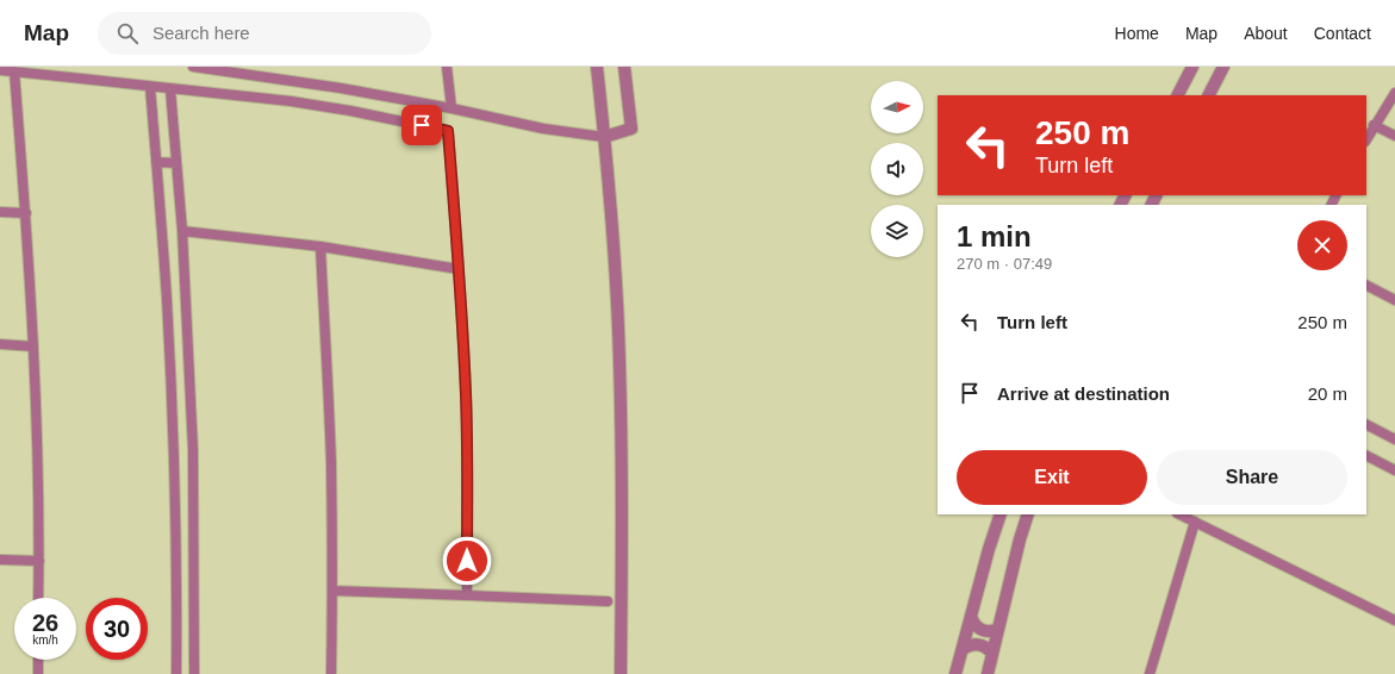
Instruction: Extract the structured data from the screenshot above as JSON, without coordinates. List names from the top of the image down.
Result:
{
  "north": "right",
  "page": {
    "header": "Map",
    "search": "Search here",
    "nav": [
      "Home",
      "Map",
      "About",
      "Contact"
    ],
    "turn": ["250 m", "Turn left"],
    "heading": ["1 min", "270 m · 07:49"],
    "list": [
      {
        "name": "Turn left",
        "value": "250 m"
      },
      {
        "name": "Arrive at destination",
        "value": "20 m"
      }
    ],
    "buttons": ["Exit", "Share"],
    "speed": "26 km/h",
    "limit": "30"
  }
}
